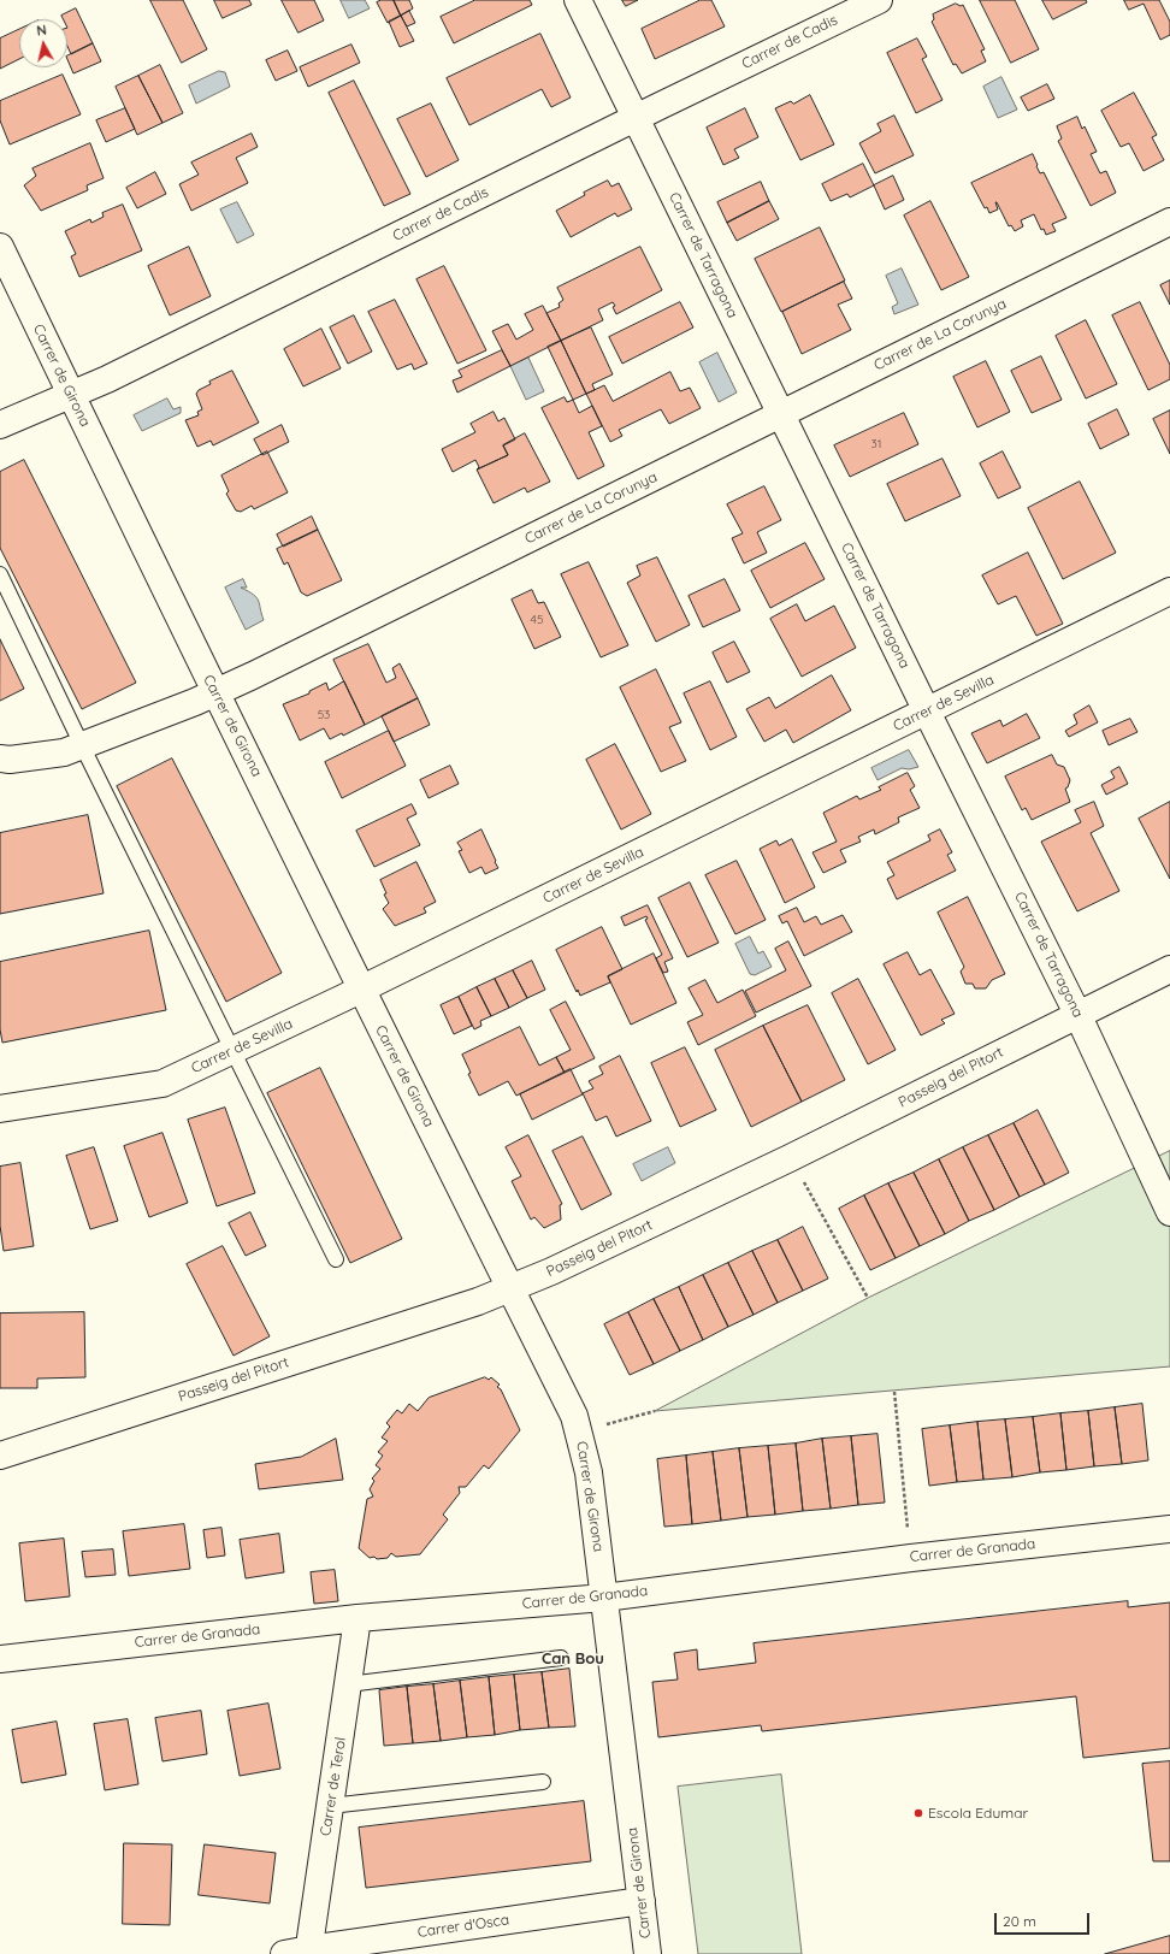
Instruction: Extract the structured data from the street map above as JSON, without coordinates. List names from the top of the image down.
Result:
{
  "streets": {
    "street": [
      "Carrer de Cadis",
      "Carrer de Tarragona",
      "Carrer de La Corunya",
      "Carrer de Girona",
      "Carrer de Sevilla",
      "Passeig del Pitort",
      "Carrer de Granada",
      "Carrer de Terol",
      "Carrer d'Osca"
    ]
  },
  "crossings": [
    ["Carrer de Cadis", "Carrer de Tarragona"],
    ["Carrer de Cadis", "Carrer de Girona"],
    ["Carrer de Tarragona", "Carrer de La Corunya"],
    ["Carrer de Tarragona", "Carrer de Sevilla"],
    ["Carrer de Tarragona", "Passeig del Pitort"],
    ["Carrer de La Corunya", "Carrer de Girona"],
    ["Carrer de Girona", "Carrer de Sevilla"],
    ["Carrer de Girona", "Passeig del Pitort"],
    ["Carrer de Girona", "Carrer de Granada"],
    ["Carrer de Girona", "Carrer d'Osca"],
    ["Carrer de Granada", "Carrer de Terol"],
    ["Carrer de Terol", "Carrer d'Osca"]
  ],
  "districts": ["Can Bou"],
  "places": ["Escola Edumar"],
  "house_numbers": ["31", "45", "53"],
  "scale_bar": "20 m",
  "north": "top"
}
